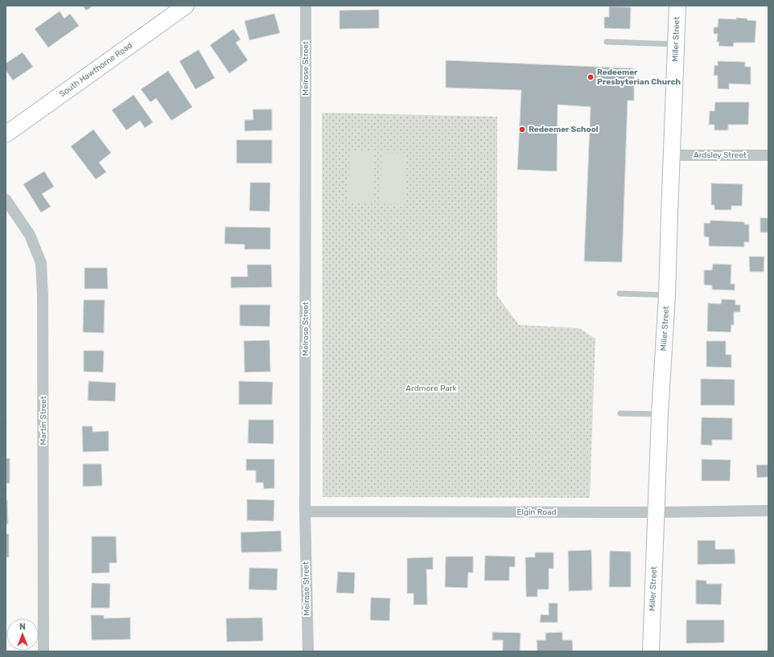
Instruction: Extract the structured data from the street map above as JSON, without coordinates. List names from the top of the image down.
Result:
{
  "streets": {
    "main road": ["Miller Street", "South Hawthorne Road"],
    "street": [
      "Melrose Street",
      "Ardsley Street",
      "Martin Street",
      "Elgin Road"
    ]
  },
  "crossings": [
    ["Miller Street", "Ardsley Street"],
    ["Miller Street", "Elgin Road"],
    ["Melrose Street", "Elgin Road"]
  ],
  "parks": ["Ardmore Park"],
  "places": ["Redeemer Presbyterian Church", "Redeemer School"],
  "north": "top"
}
